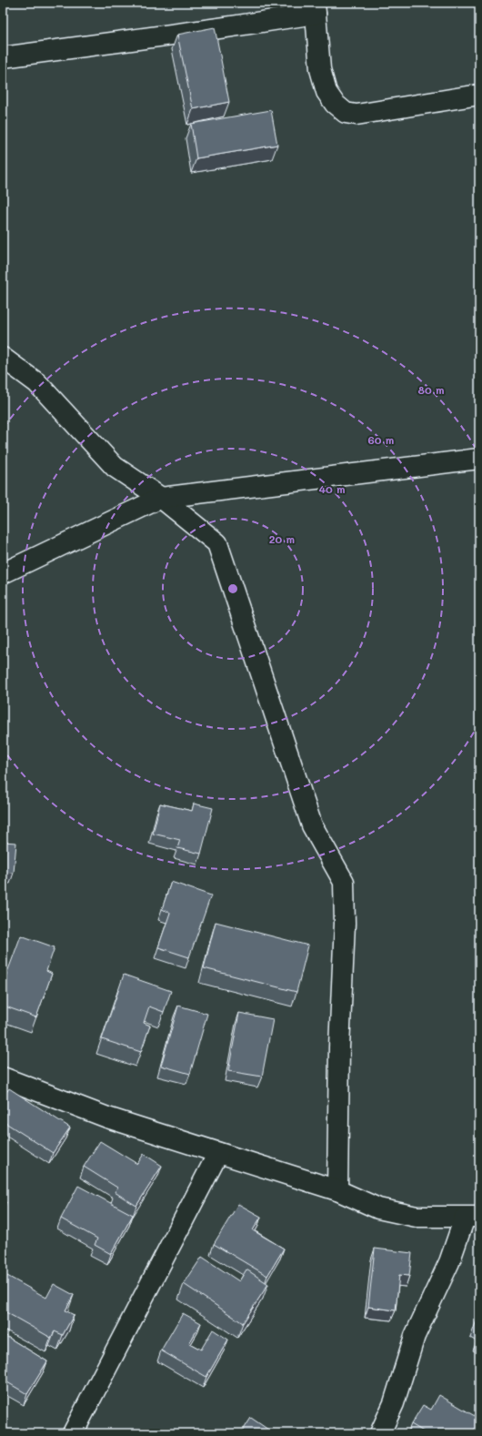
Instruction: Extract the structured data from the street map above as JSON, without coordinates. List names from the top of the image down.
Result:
{
  "rings": [
    "80 m",
    "60 m",
    "40 m",
    "20 m"
  ]
}
